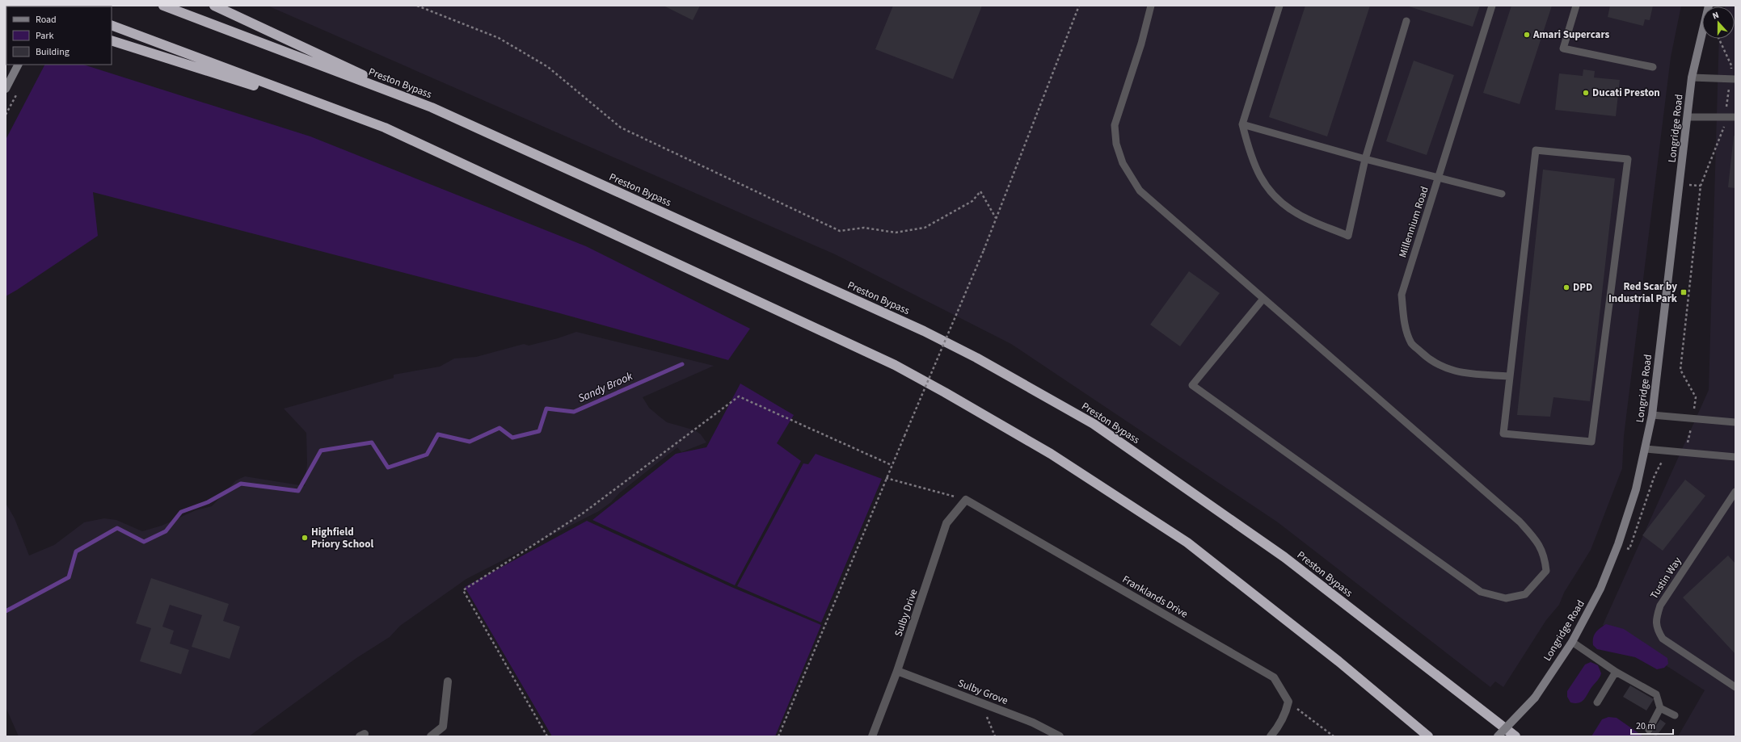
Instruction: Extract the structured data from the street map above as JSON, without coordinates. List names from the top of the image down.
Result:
{
  "streets": {
    "highway": ["Preston Bypass"],
    "main road": ["Longridge Road"],
    "street": ["Franklands Drive", "Sulby Drive", "Sulby Grove"],
    "lane": ["Millennium Road", "Tustin Way"]
  },
  "crossings": [
    ["Franklands Drive", "Sulby Drive"],
    ["Sulby Drive", "Sulby Grove"]
  ],
  "water": ["Sandy Brook"],
  "places": {
    "other": [
      "Amari Supercars",
      "Ducati Preston",
      "DPD",
      "Highfield Priory School"
    ],
    "transit": ["Red Scar by Industrial Park"]
  },
  "legend": ["Road", "Park", "Building"],
  "scale_bar": "20 m",
  "north": "top"
}
